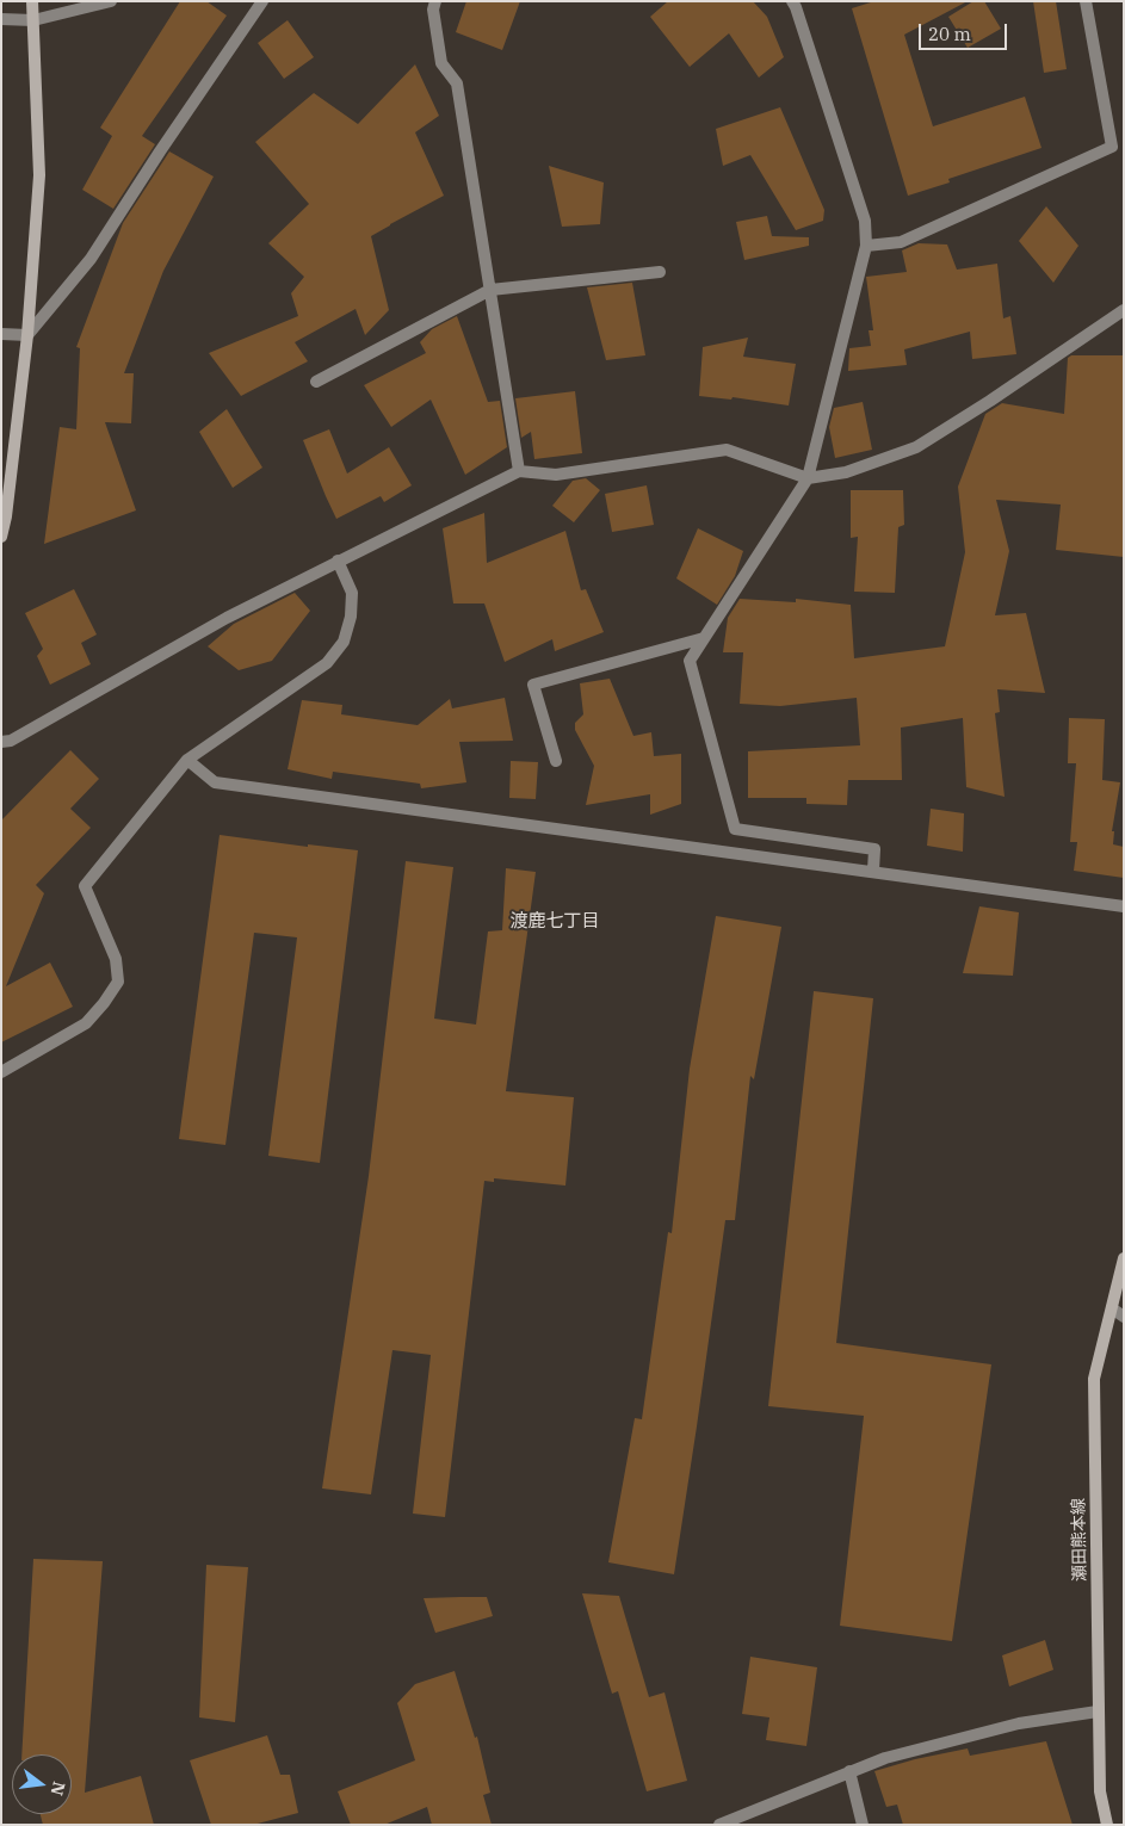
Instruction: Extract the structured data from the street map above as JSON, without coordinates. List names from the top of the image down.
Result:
{
  "streets": {
    "main road": ["瀬田熊本線"]
  },
  "districts": ["渡鹿七丁目"],
  "scale_bar": "20 m",
  "north": "right"
}
